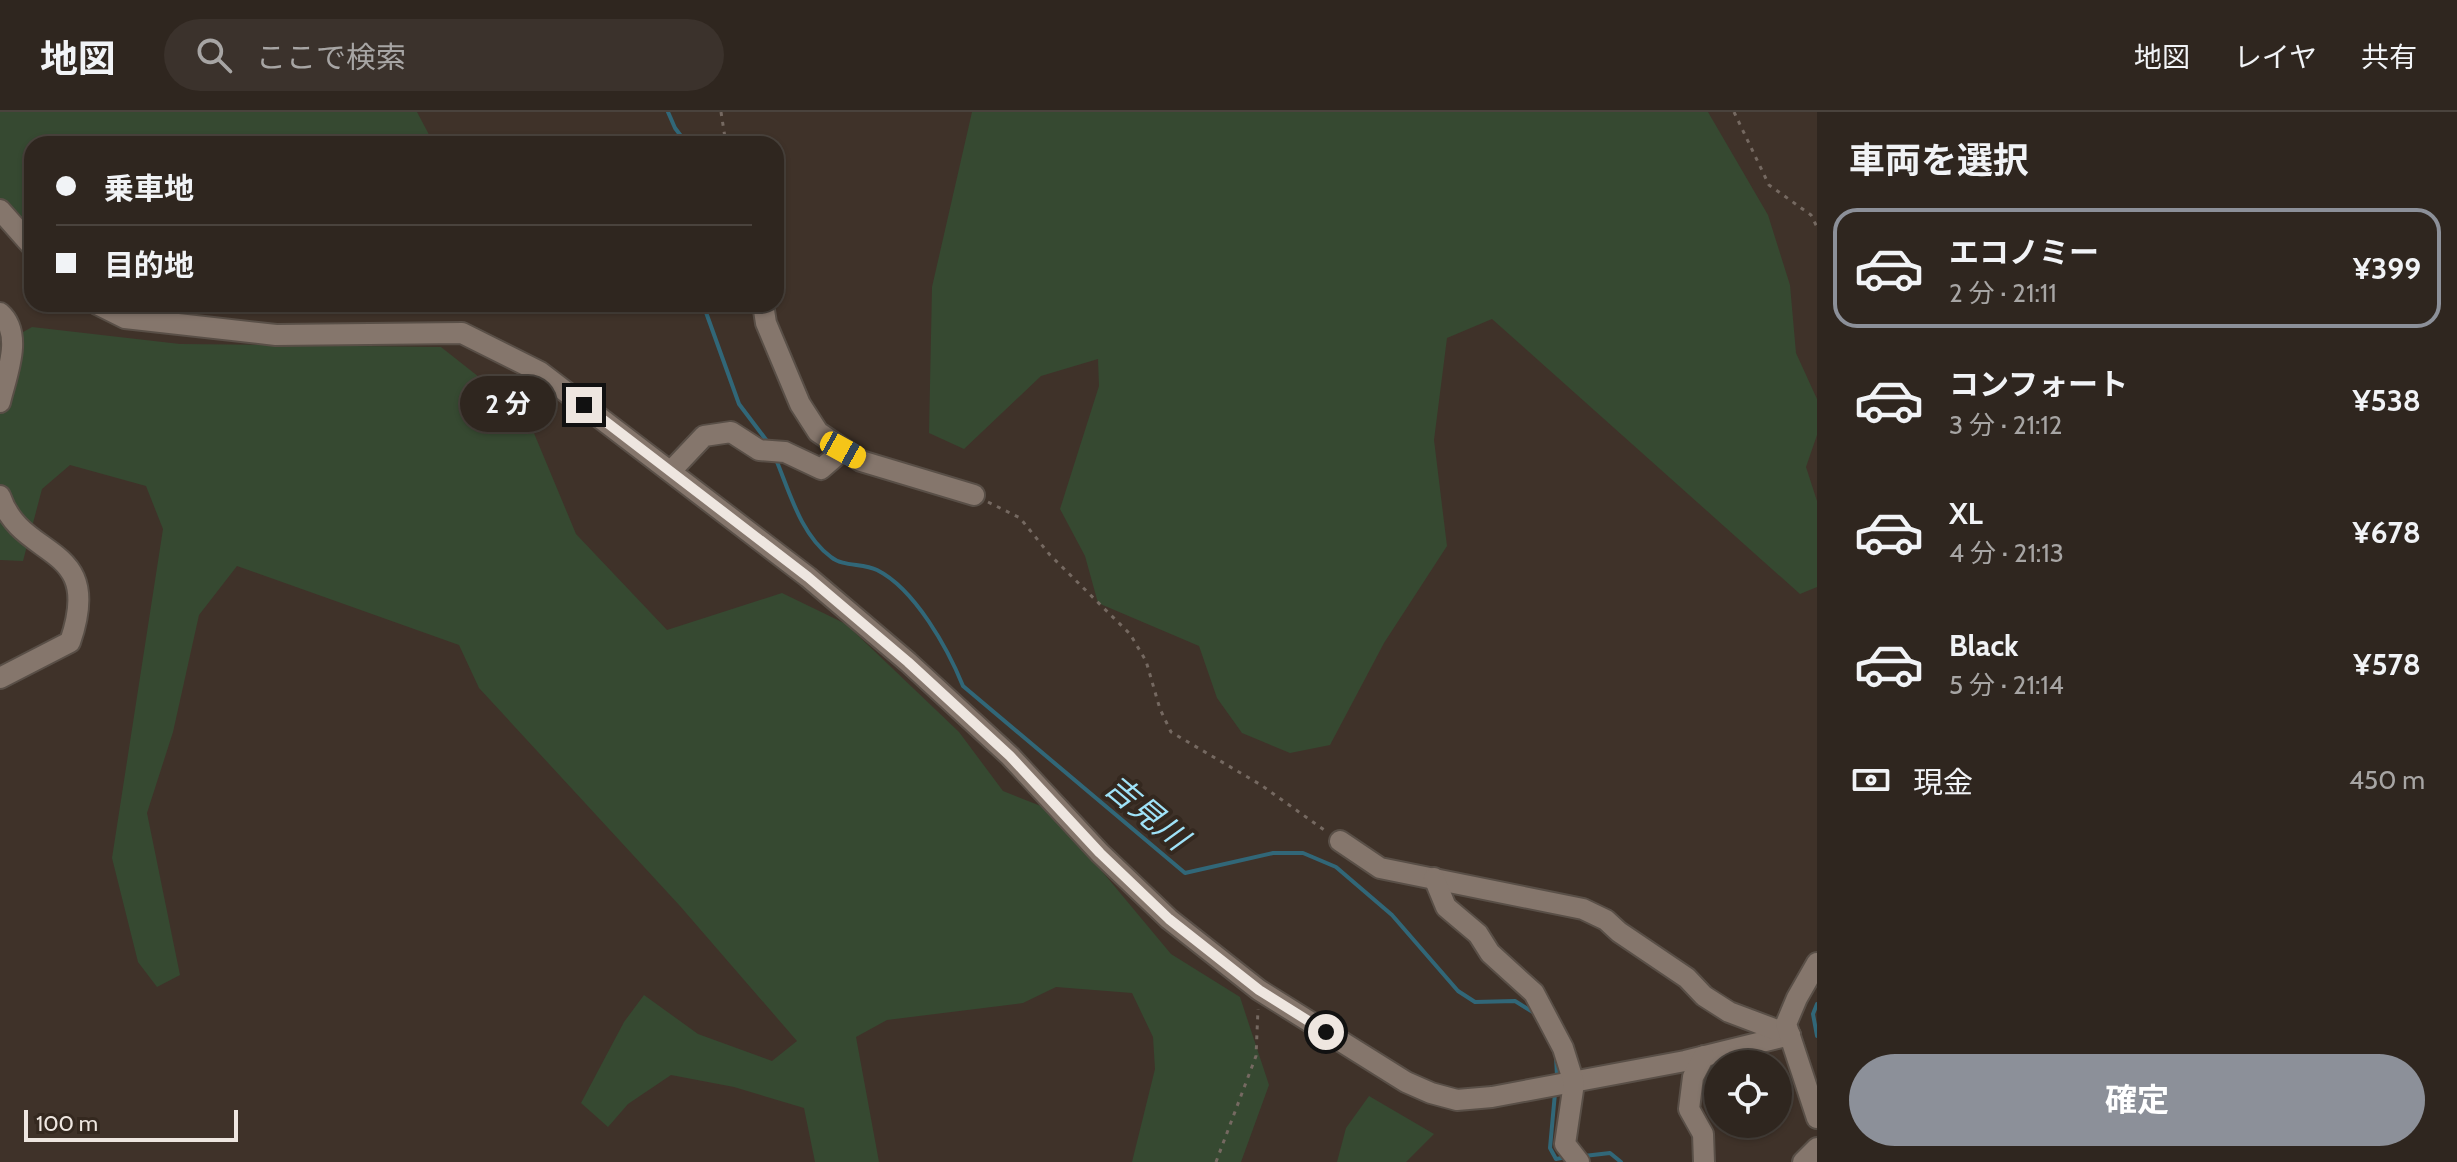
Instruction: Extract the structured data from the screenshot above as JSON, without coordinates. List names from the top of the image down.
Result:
{
  "water": ["吉見川"],
  "scale_bar": "100 m",
  "page": {
    "header": "地図",
    "search": "ここで検索",
    "nav": ["地図", "レイヤ", "共有"],
    "heading": "車両を選択",
    "banner": ["乗車地", "目的地"],
    "list": [
      {
        "name": "エコノミー",
        "note": "2 分 · 21:11",
        "value": "¥399"
      },
      {
        "name": "コンフォート",
        "note": "3 分 · 21:12",
        "value": "¥538"
      },
      {
        "name": "XL",
        "note": "4 分 · 21:13",
        "value": "¥678"
      },
      {
        "name": "Black",
        "note": "5 分 · 21:14",
        "value": "¥578"
      }
    ],
    "bubble": "2 分",
    "pay": ["現金", "450 m"],
    "buttons": "確定",
    "scale": "100 m"
  }
}
